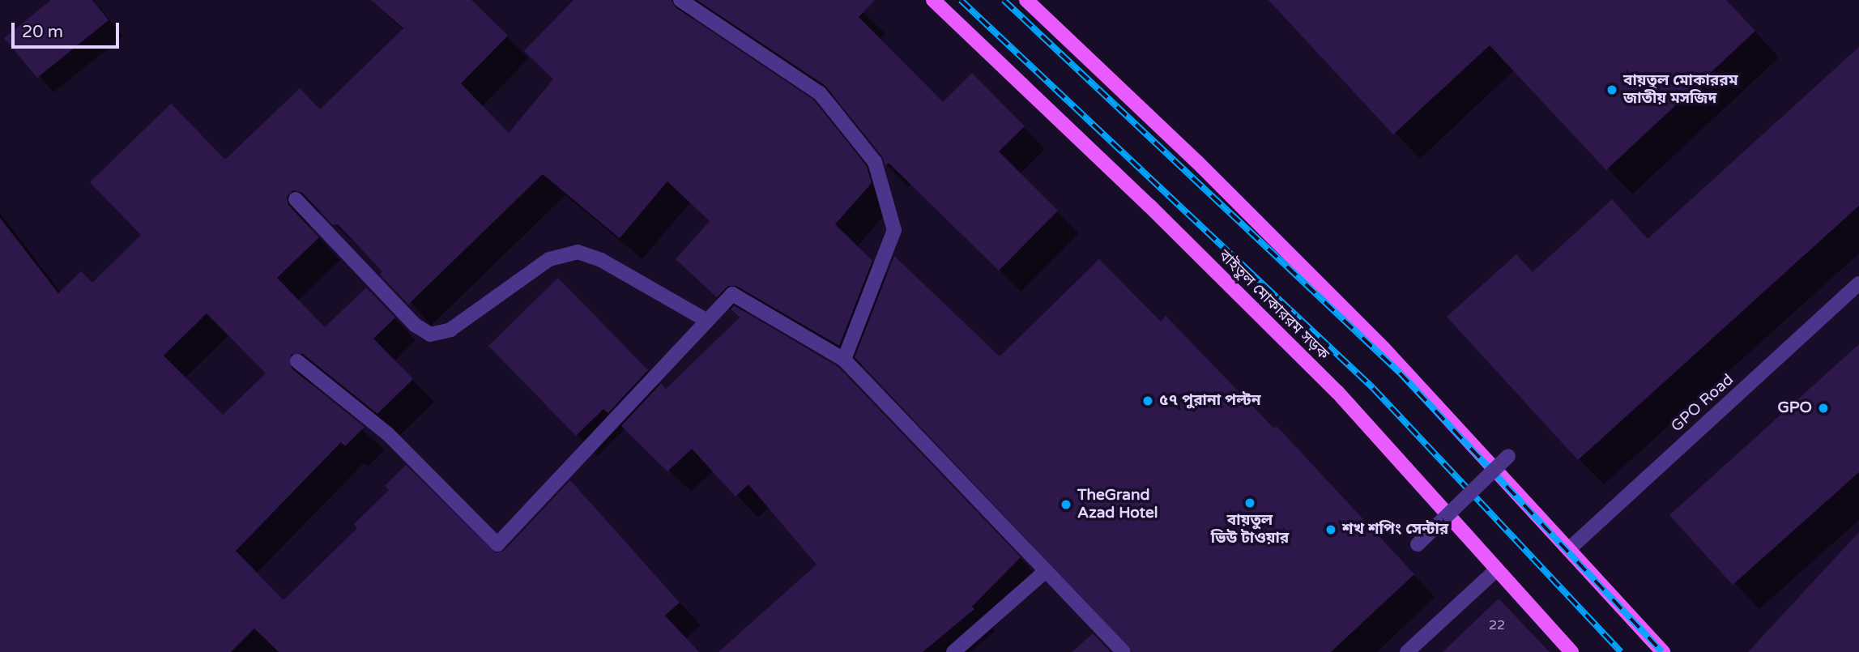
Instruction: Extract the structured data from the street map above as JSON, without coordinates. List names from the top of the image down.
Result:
{
  "streets": {
    "main road": ["বাইতুল মোকাররম সড়ক"],
    "street": ["GPO Road"]
  },
  "places": [
    "বায়তুল মোকাররম জাতীয় মসজিদ",
    "৫৭ পুরানা পল্টন",
    "GPO",
    "বায়তুল ভিউ টাওয়ার",
    "TheGrand Azad Hotel",
    "শখ শপিং সেন্টার"
  ],
  "house_numbers": ["22"],
  "scale_bar": "20 m"
}
